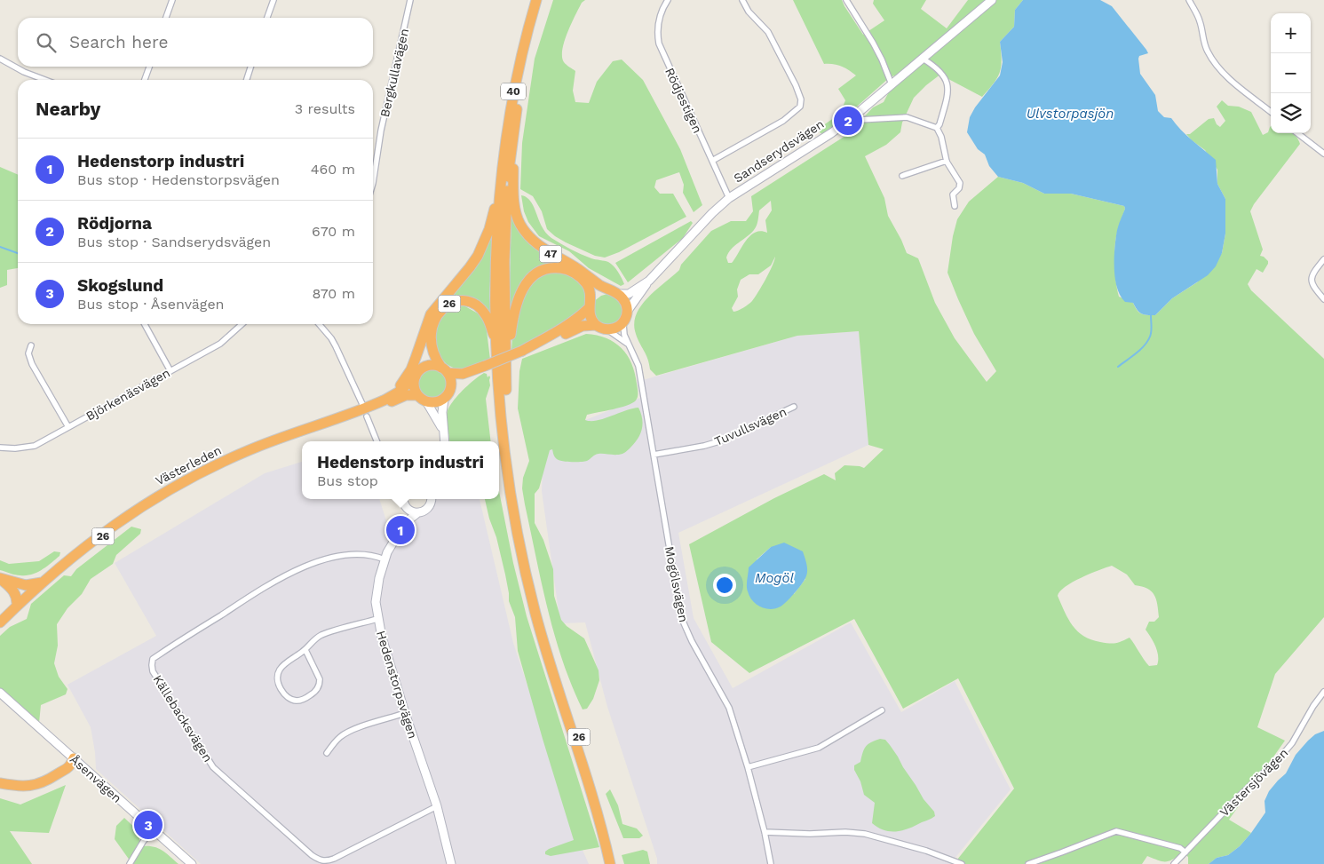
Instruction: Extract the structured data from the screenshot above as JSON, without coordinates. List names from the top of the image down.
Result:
{
  "streets": {
    "highway": [
      "40",
      "47",
      "26",
      "Västerleden"
    ],
    "street": [
      "Bergkullavägen",
      "Rödjestigen",
      "Sandserydsvägen",
      "Björkenäsvägen",
      "Tuvullsvägen",
      "Mogölsvägen",
      "Hedenstorpsvägen",
      "Källebacksvägen",
      "Åsenvägen",
      "Västersjövägen"
    ]
  },
  "crossings": [
    ["40", "47"],
    ["40", "26"],
    ["Rödjestigen", "Sandserydsvägen"],
    ["Sandserydsvägen", "47"],
    ["Sandserydsvägen", "26"],
    ["Sandserydsvägen", "Mogölsvägen"],
    ["47", "26"],
    ["47", "Mogölsvägen"],
    ["26", "Västerleden"],
    ["26", "Mogölsvägen"],
    ["Tuvullsvägen", "Mogölsvägen"],
    ["Hedenstorpsvägen", "Källebacksvägen"]
  ],
  "water": ["Ulvstorpasjön", "Mogöl"],
  "page": {
    "map_buttons": ["+", "−"],
    "search": "Search here",
    "heading": ["Nearby", "3 results"],
    "pins": ["2", "1", "3"],
    "list": [
      {
        "mark": "1",
        "name": "Hedenstorp industri",
        "note": "Bus stop · Hedenstorpsvägen",
        "value": "460 m"
      },
      {
        "mark": "2",
        "name": "Rödjorna",
        "note": "Bus stop · Sandserydsvägen",
        "value": "670 m"
      },
      {
        "mark": "3",
        "name": "Skogslund",
        "note": "Bus stop · Åsenvägen",
        "value": "870 m"
      }
    ],
    "popup": ["Hedenstorp industri", "Bus stop"]
  }
}
